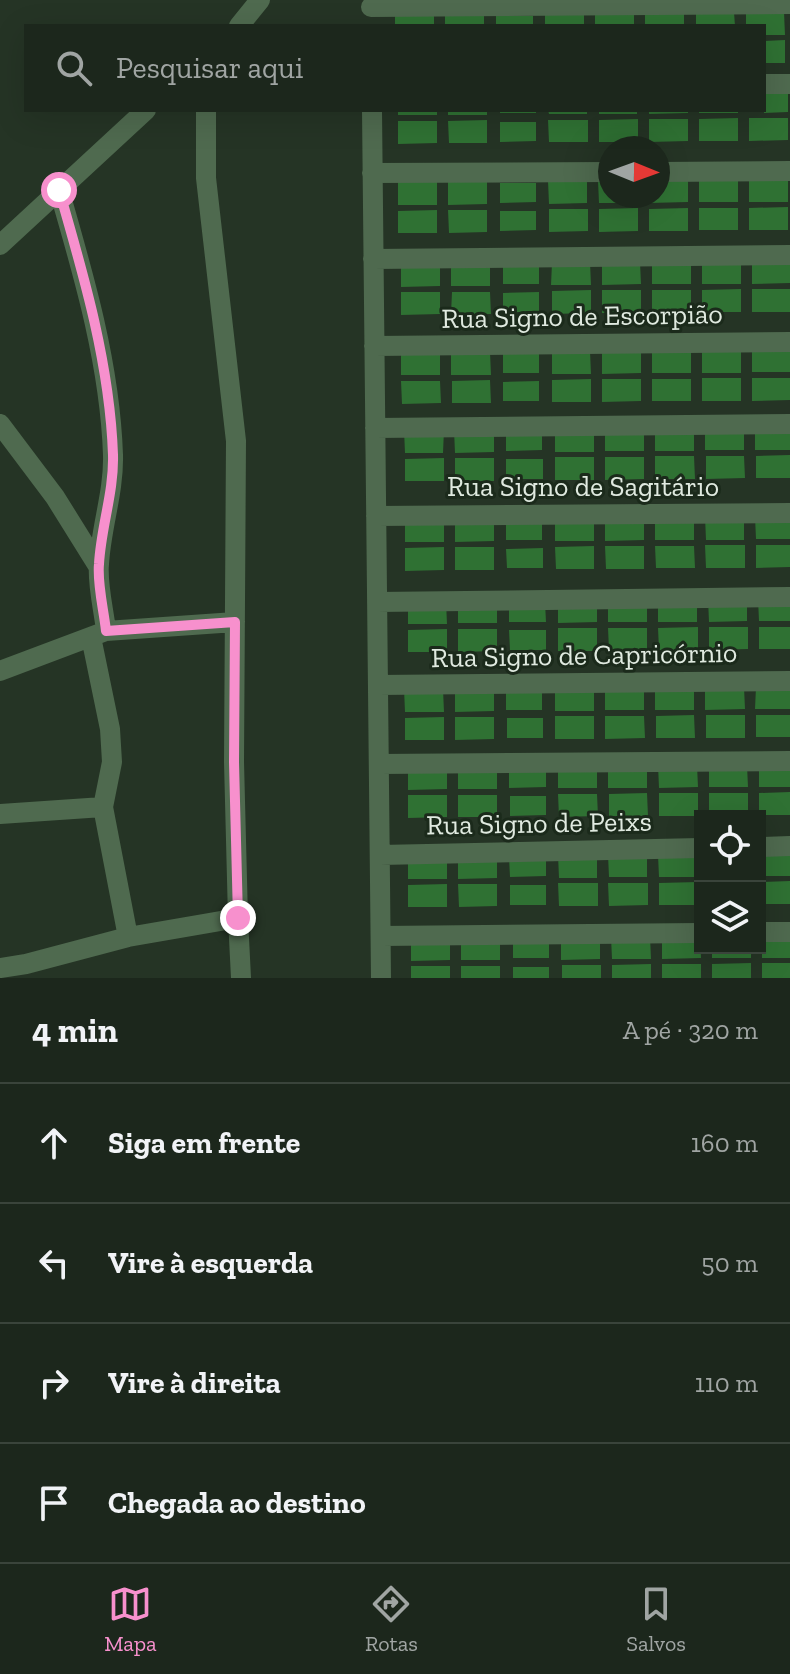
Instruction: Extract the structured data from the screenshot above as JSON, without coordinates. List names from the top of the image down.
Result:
{
  "streets": {
    "street": [
      "Rua Signo de Escorpião",
      "Rua Signo de Sagitário",
      "Rua Signo de Capricórnio",
      "Rua Signo de Peixs"
    ]
  },
  "north": "right",
  "page": {
    "search": "Pesquisar aqui",
    "heading": ["4 min", "A pé · 320 m"],
    "list": [
      ["Siga em frente", "160 m"],
      ["Vire à esquerda", "50 m"],
      ["Vire à direita", "110 m"],
      "Chegada ao destino"
    ],
    "nav": ["Mapa", "Rotas", "Salvos"]
  }
}
